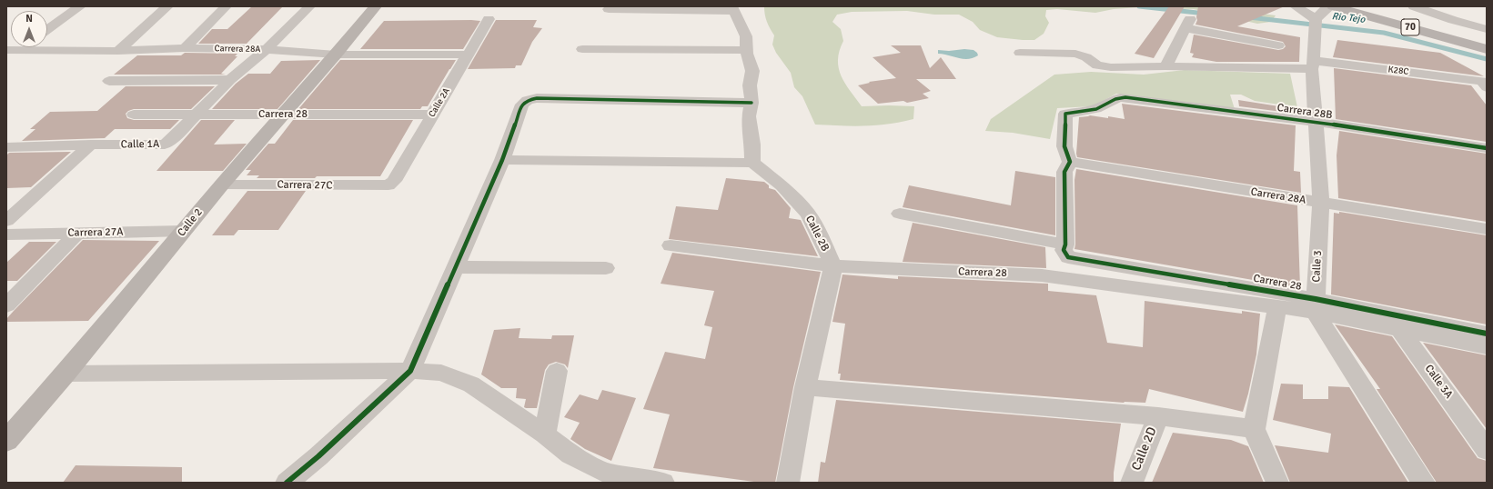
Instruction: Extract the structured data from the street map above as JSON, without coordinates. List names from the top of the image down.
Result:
{
  "streets": {
    "main road": ["70"],
    "street": [
      "Carrera 28A",
      "K28C",
      "Calle 2A",
      "Carrera 28B",
      "Carrera 28",
      "Calle 1A",
      "Carrera 27C",
      "Calle 2",
      "Carrera 27A",
      "Calle 2B",
      "Calle 3",
      "Calle 3A",
      "Calle 2D"
    ]
  },
  "crossings": [
    ["Carrera 28A", "Calle 2A"],
    ["Carrera 28A", "Carrera 28B"],
    ["Carrera 28A", "Calle 1A"],
    ["Carrera 28A", "Calle 2"],
    ["Carrera 28A", "Calle 3"],
    ["K28C", "Calle 3"],
    ["Calle 2A", "Carrera 28"],
    ["Calle 2A", "Carrera 27C"],
    ["Carrera 28B", "Calle 3"],
    ["Carrera 28", "Calle 1A"],
    ["Carrera 28", "Calle 2"],
    ["Carrera 28", "Calle 2B"],
    ["Carrera 28", "Calle 3"],
    ["Carrera 28", "Calle 3A"],
    ["Carrera 27C", "Calle 2"],
    ["Calle 2", "Carrera 27A"]
  ],
  "water": ["Rio Tejo"],
  "north": "top"
}
